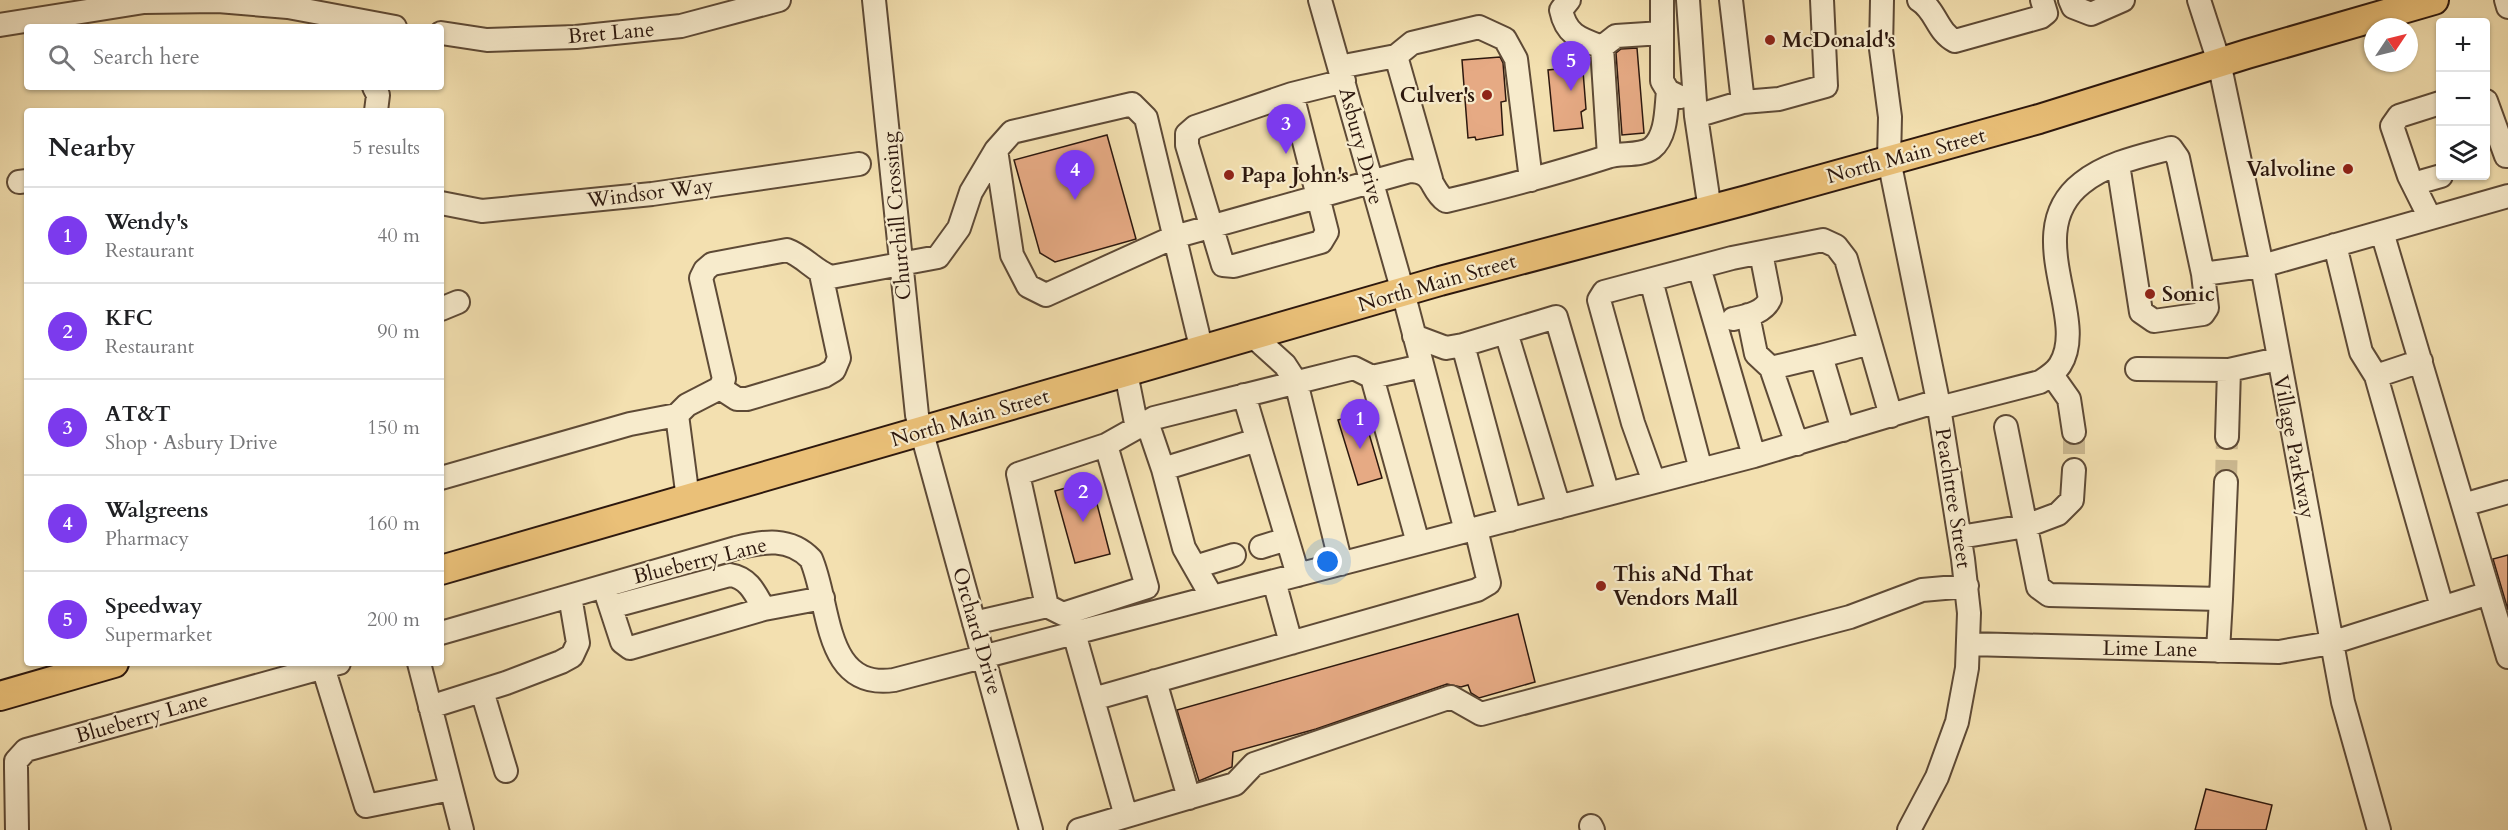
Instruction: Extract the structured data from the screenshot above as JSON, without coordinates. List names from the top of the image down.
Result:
{
  "streets": {
    "main road": ["North Main Street"],
    "street": [
      "Bret Lane",
      "Asbury Drive",
      "Windsor Way",
      "Churchill Crossing",
      "Village Parkway",
      "Peachtree Street",
      "Blueberry Lane",
      "Orchard Drive",
      "Lime Lane"
    ]
  },
  "crossings": [
    ["Asbury Drive", "North Main Street"],
    ["Asbury Drive", "Blueberry Lane"],
    ["North Main Street", "Churchill Crossing"],
    ["North Main Street", "Village Parkway"],
    ["North Main Street", "Peachtree Street"],
    ["North Main Street", "Orchard Drive"],
    ["Churchill Crossing", "Orchard Drive"],
    ["Village Parkway", "Lime Lane"],
    ["Peachtree Street", "Blueberry Lane"],
    ["Peachtree Street", "Lime Lane"],
    ["Blueberry Lane", "Orchard Drive"]
  ],
  "places": [
    "McDonald's",
    "Culver's",
    "Valvoline",
    "Papa John's",
    "Sonic",
    "This aNd That Vendors Mall"
  ],
  "north": "top right",
  "page": {
    "map_buttons": ["+", "−"],
    "search": "Search here",
    "pins": [
      "5",
      "3",
      "4",
      "1",
      "2"
    ],
    "heading": ["Nearby", "5 results"],
    "list": [
      {
        "mark": "1",
        "name": "Wendy's",
        "note": "Restaurant",
        "value": "40 m"
      },
      {
        "mark": "2",
        "name": "KFC",
        "note": "Restaurant",
        "value": "90 m"
      },
      {
        "mark": "3",
        "name": "AT&T",
        "note": "Shop · Asbury Drive",
        "value": "150 m"
      },
      {
        "mark": "4",
        "name": "Walgreens",
        "note": "Pharmacy",
        "value": "160 m"
      },
      {
        "mark": "5",
        "name": "Speedway",
        "note": "Supermarket",
        "value": "200 m"
      }
    ]
  }
}
